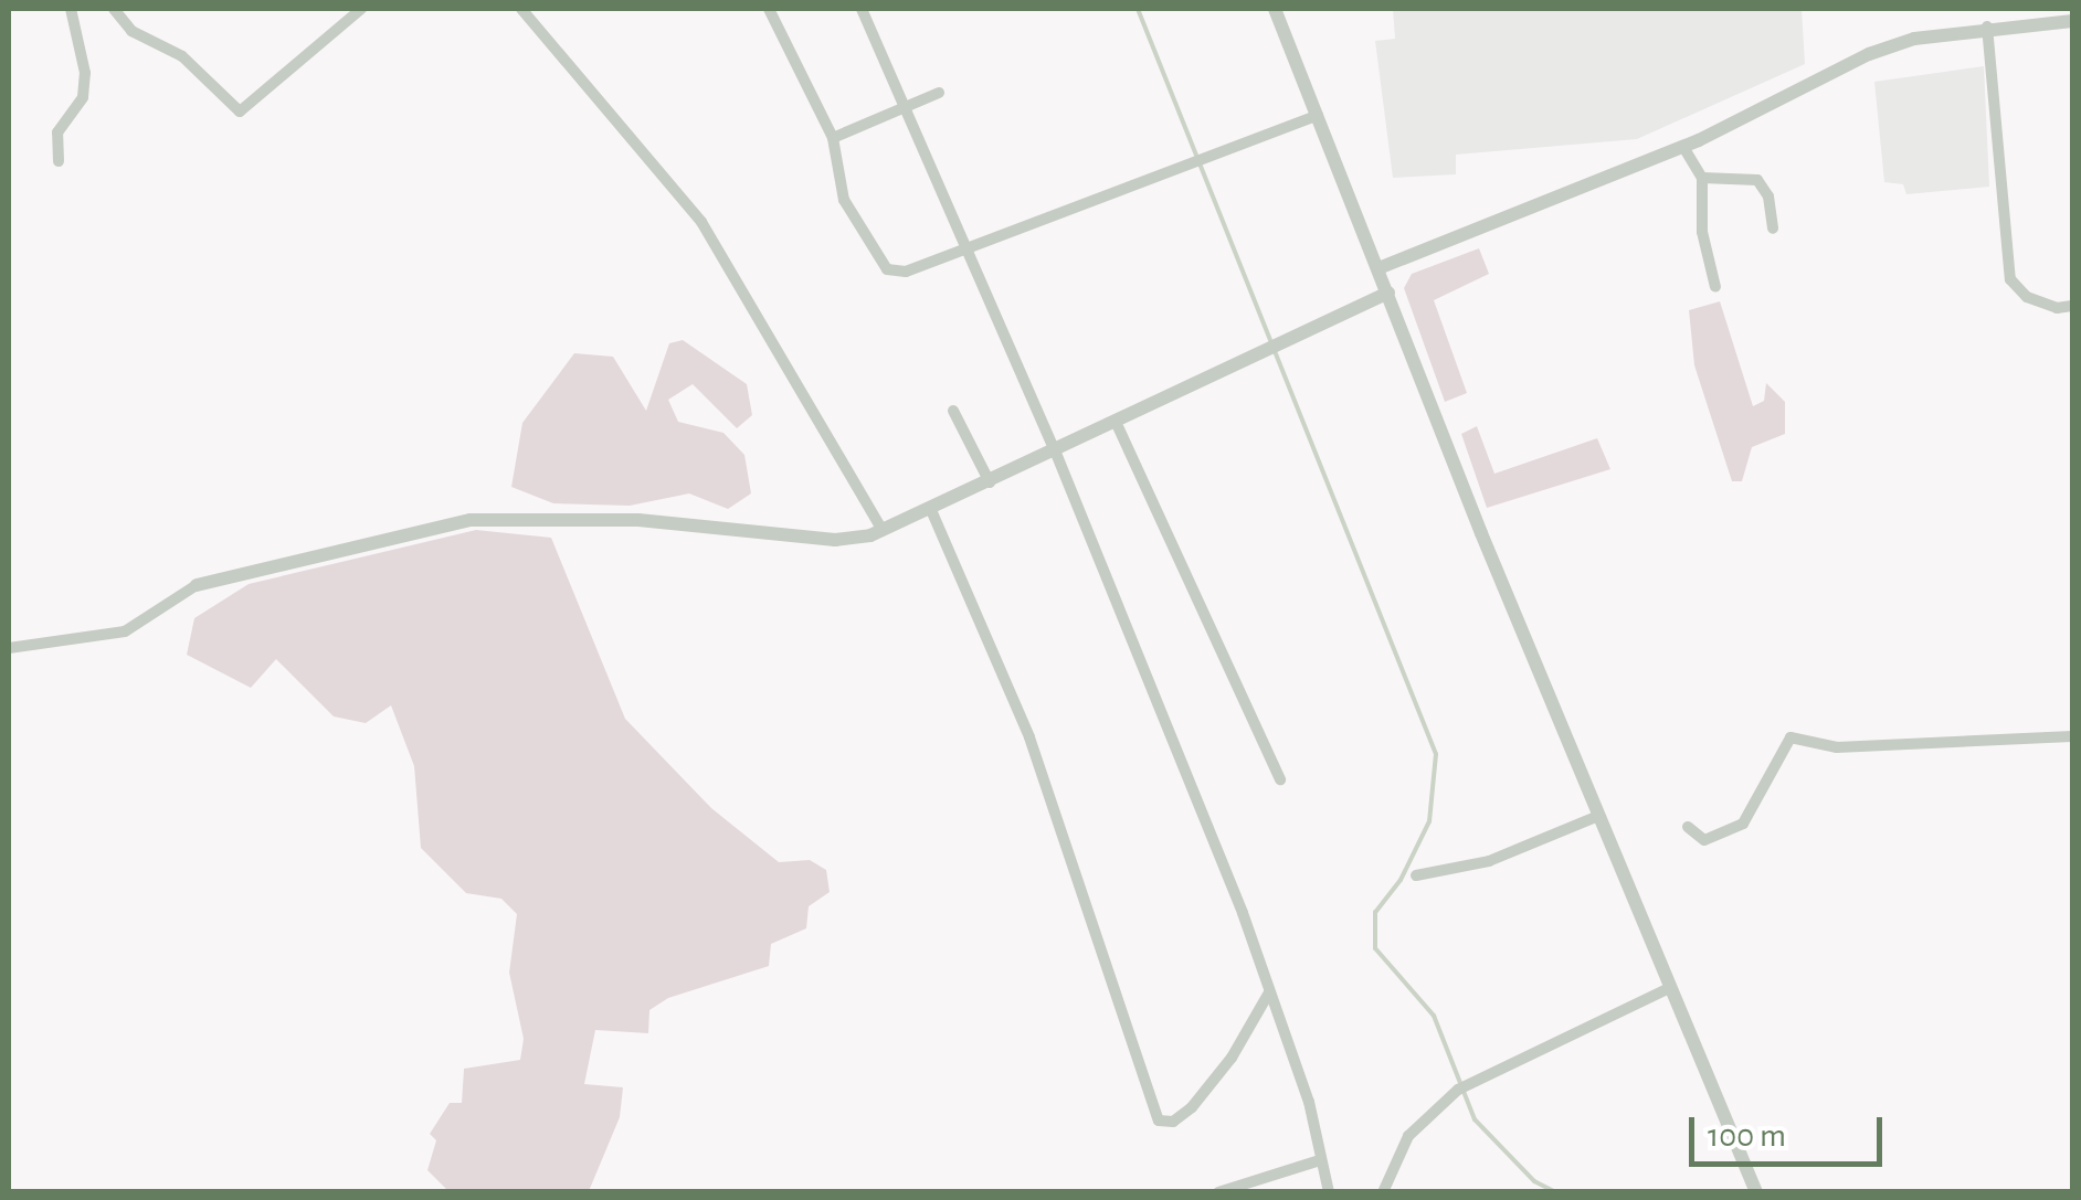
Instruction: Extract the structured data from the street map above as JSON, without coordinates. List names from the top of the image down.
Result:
{
  "scale_bar": "100 m"
}
